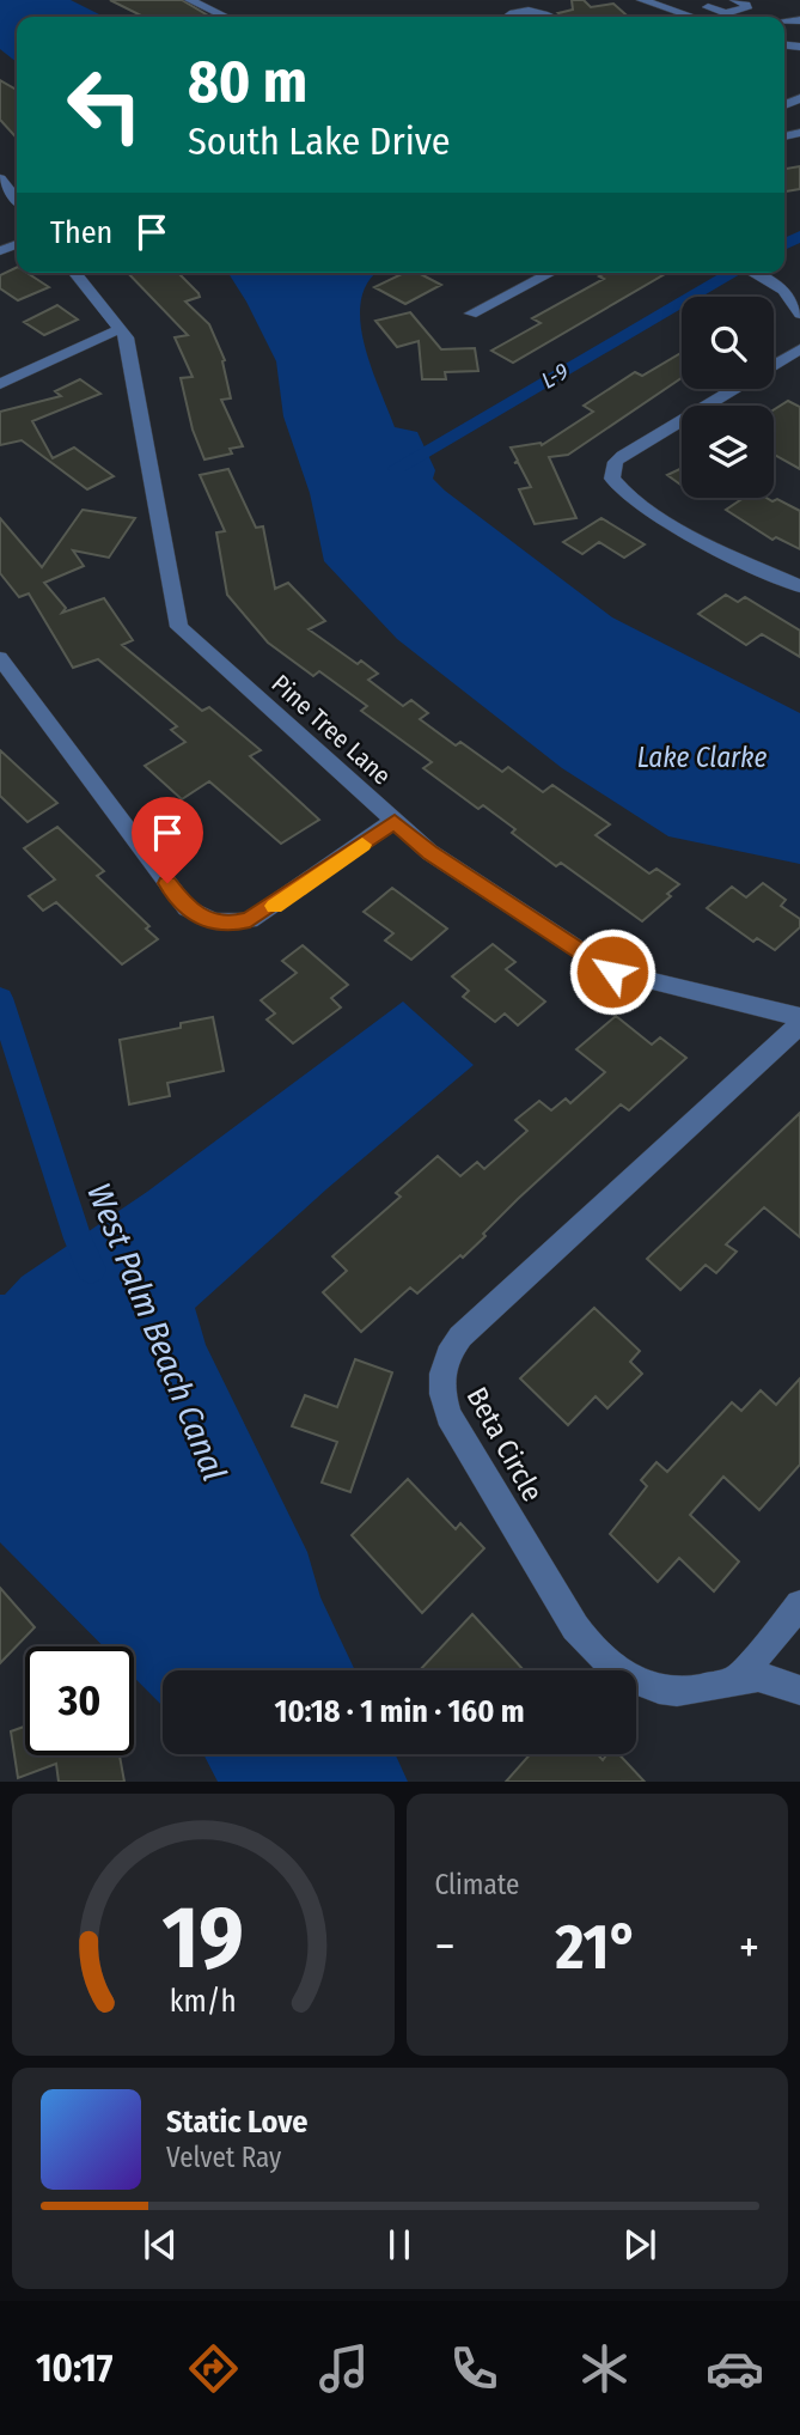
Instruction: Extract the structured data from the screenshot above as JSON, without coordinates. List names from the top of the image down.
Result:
{
  "streets": {
    "street": ["Pine Tree Lane", "Beta Circle"]
  },
  "water": ["L-9", "Lake Clarke", "West Palm Beach Canal"],
  "page": {
    "turn": ["80 m", "South Lake Drive"],
    "then": "Then",
    "limit": "30",
    "trip": "10:18 · 1 min · 160 m",
    "tile": "Climate",
    "heat": ["−", "21°", "+"],
    "song": ["Static Love", "Velvet Ray"],
    "tabs": "10:17",
    "gauge": ["19", "km/h"]
  }
}
